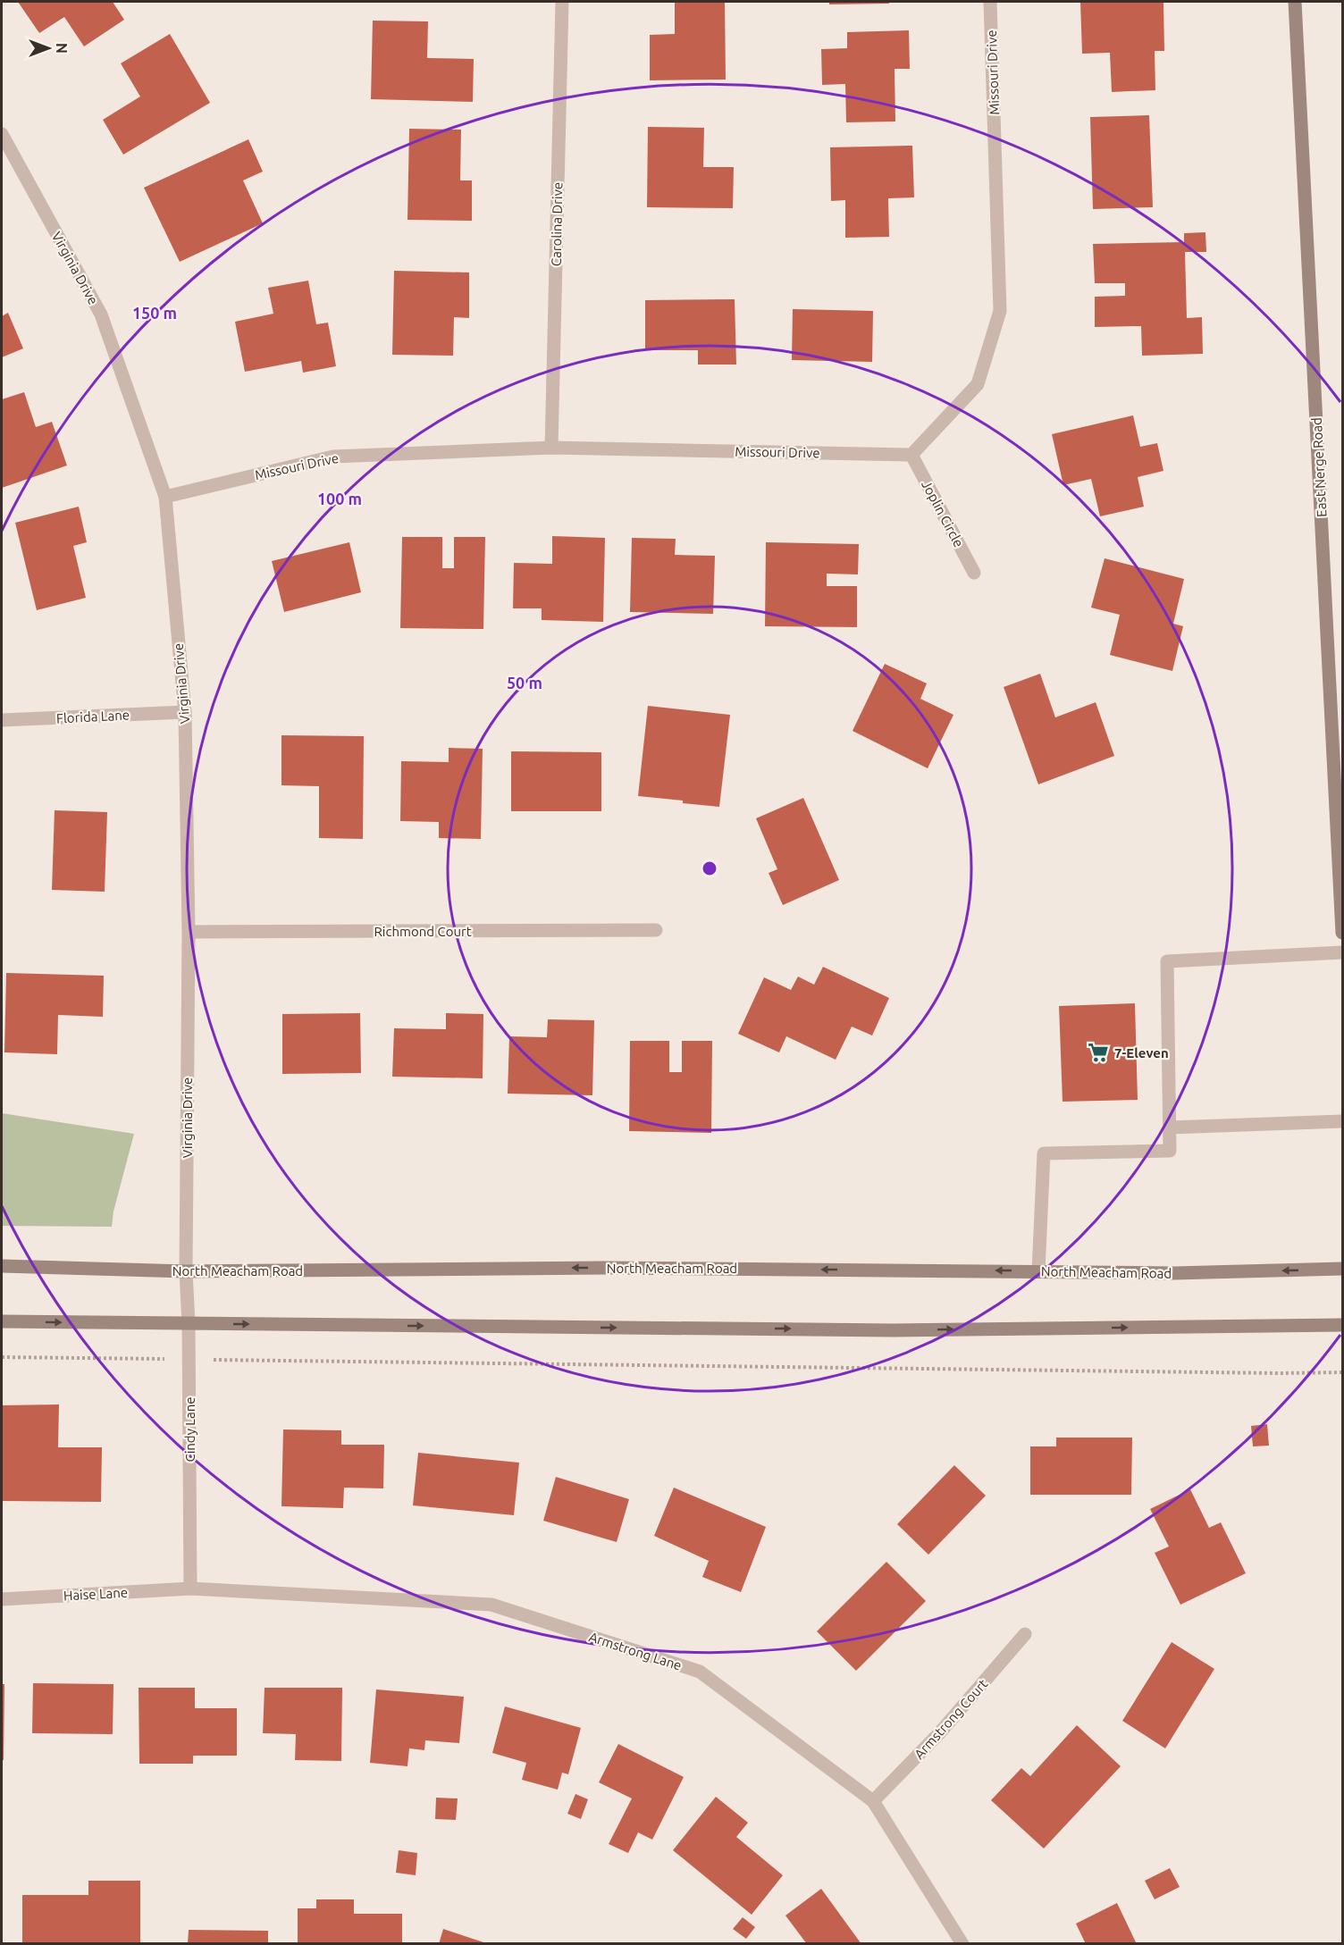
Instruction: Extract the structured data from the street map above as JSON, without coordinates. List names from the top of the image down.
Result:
{
  "streets": {
    "main road": ["East Nerge Road", "North Meacham Road"],
    "street": [
      "Missouri Drive",
      "Carolina Drive",
      "Virginia Drive",
      "Joplin Circle",
      "Florida Lane",
      "Richmond Court",
      "Cindy Lane",
      "Haise Lane",
      "Armstrong Lane",
      "Armstrong Court"
    ]
  },
  "crossings": [
    ["Missouri Drive", "Carolina Drive"],
    ["Missouri Drive", "Virginia Drive"],
    ["Missouri Drive", "Joplin Circle"],
    ["Virginia Drive", "Florida Lane"],
    ["Virginia Drive", "Richmond Court"],
    ["Virginia Drive", "North Meacham Road"],
    ["Virginia Drive", "Cindy Lane"],
    ["North Meacham Road", "Cindy Lane"],
    ["Cindy Lane", "Haise Lane"],
    ["Cindy Lane", "Armstrong Lane"],
    ["Haise Lane", "Armstrong Lane"],
    ["Armstrong Lane", "Armstrong Court"]
  ],
  "places": {
    "supermarket": ["7-Eleven"]
  },
  "north": "right",
  "rings": ["150 m", "100 m", "50 m"]
}
